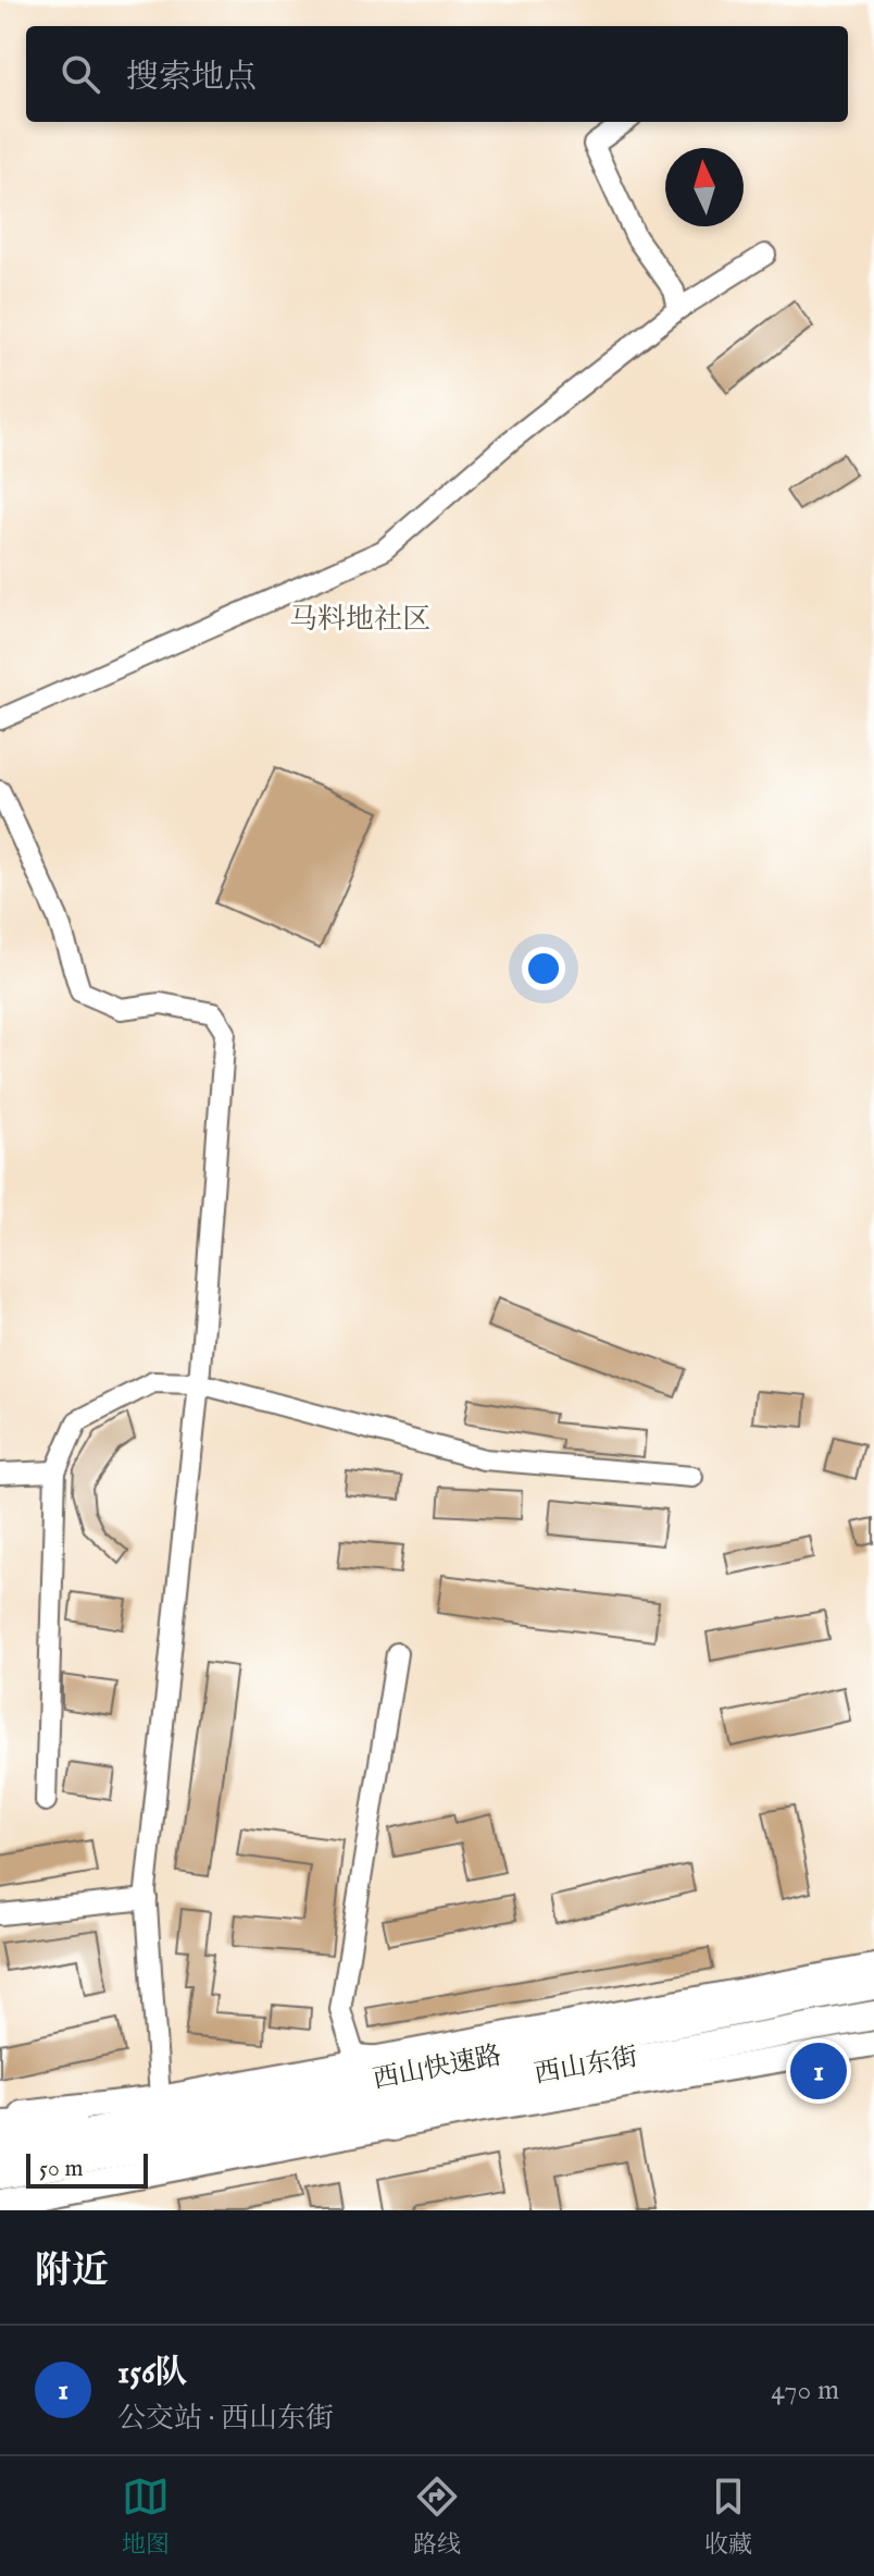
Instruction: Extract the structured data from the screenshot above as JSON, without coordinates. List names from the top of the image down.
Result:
{
  "streets": {
    "highway": ["西山快速路"],
    "main road": ["西山东街"]
  },
  "districts": ["马料地社区"],
  "scale_bar": "50 m",
  "north": "top",
  "page": {
    "search": "搜索地点",
    "pins": "1",
    "scale": "50 m",
    "heading": "附近",
    "list": [
      {
        "mark": "1",
        "name": "156队",
        "note": "公交站 · 西山东街",
        "value": "470 m"
      }
    ],
    "nav": ["地图", "路线", "收藏"]
  }
}
